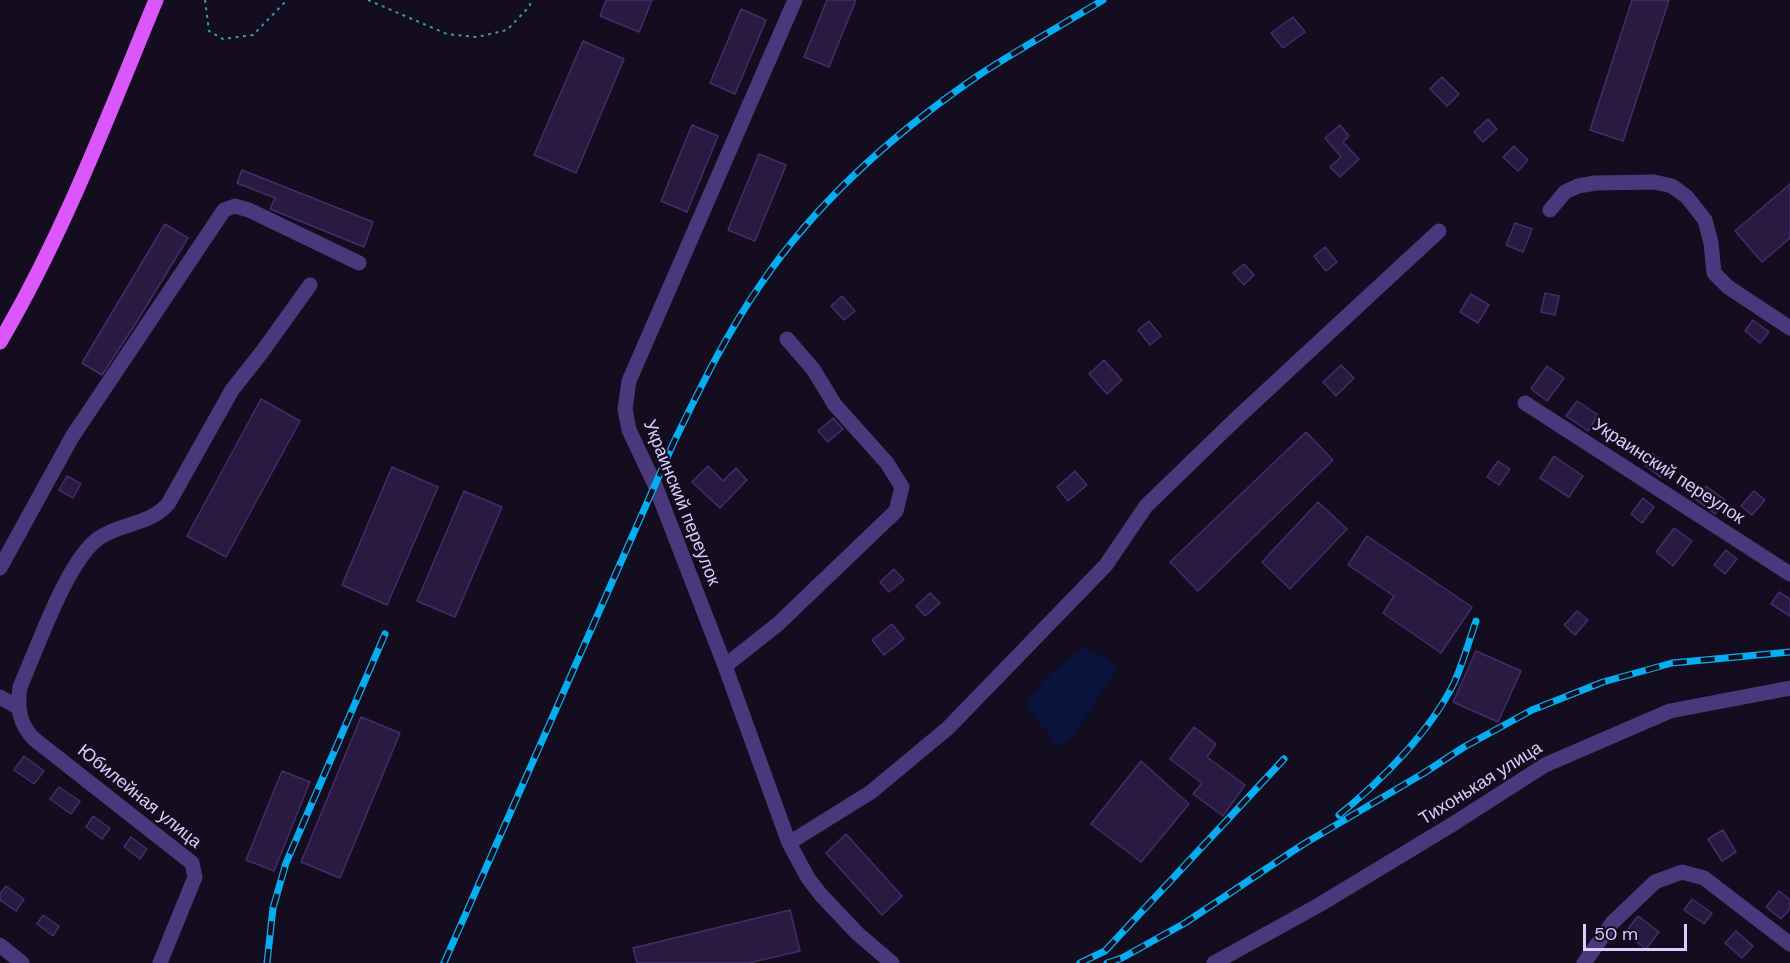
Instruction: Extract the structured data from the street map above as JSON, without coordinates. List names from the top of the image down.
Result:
{
  "streets": {
    "street": ["Украинский переулок", "Тихонькая улица", "Юбилейная улица"]
  },
  "scale_bar": "50 m"
}
